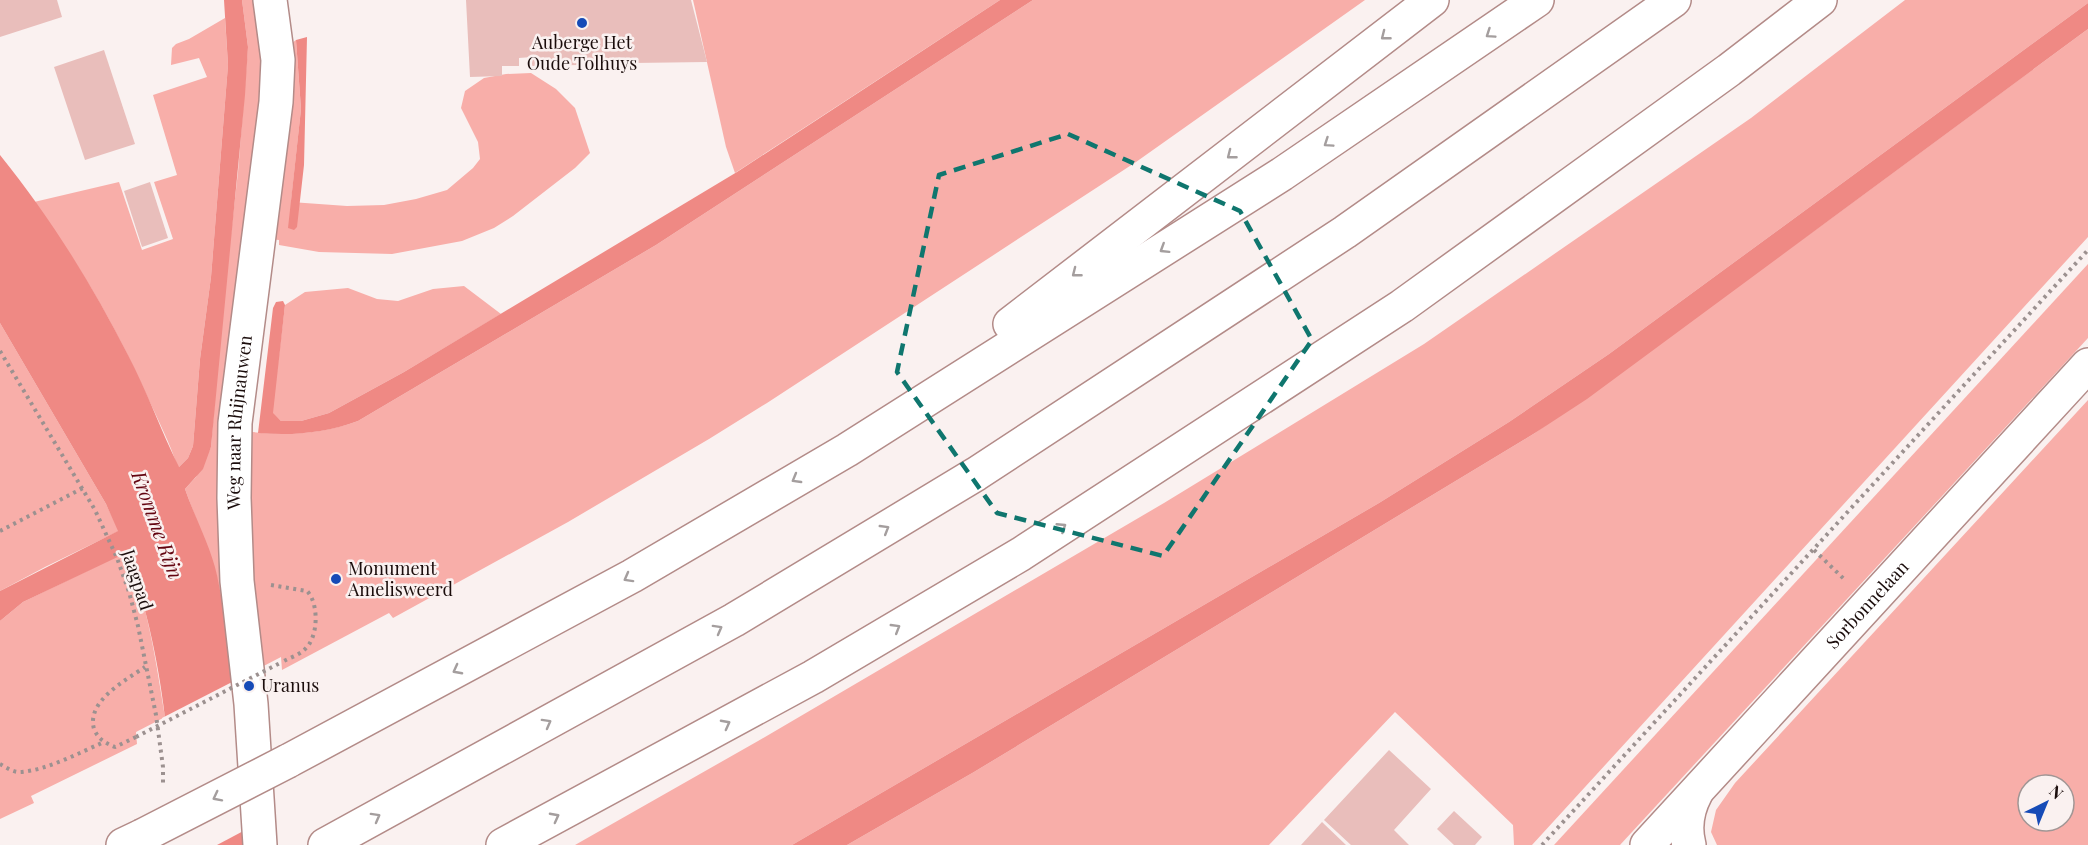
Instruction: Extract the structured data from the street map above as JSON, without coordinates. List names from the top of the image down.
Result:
{
  "streets": {
    "main road": ["Weg naar Rhijnauwen", "Sorbonnelaan"],
    "path": ["Jaagpad"]
  },
  "water": ["Kromme Rijn"],
  "places": ["Auberge Het Oude Tolhuys", "Monument Amelisweerd", "Uranus"],
  "north": "top right"
}
